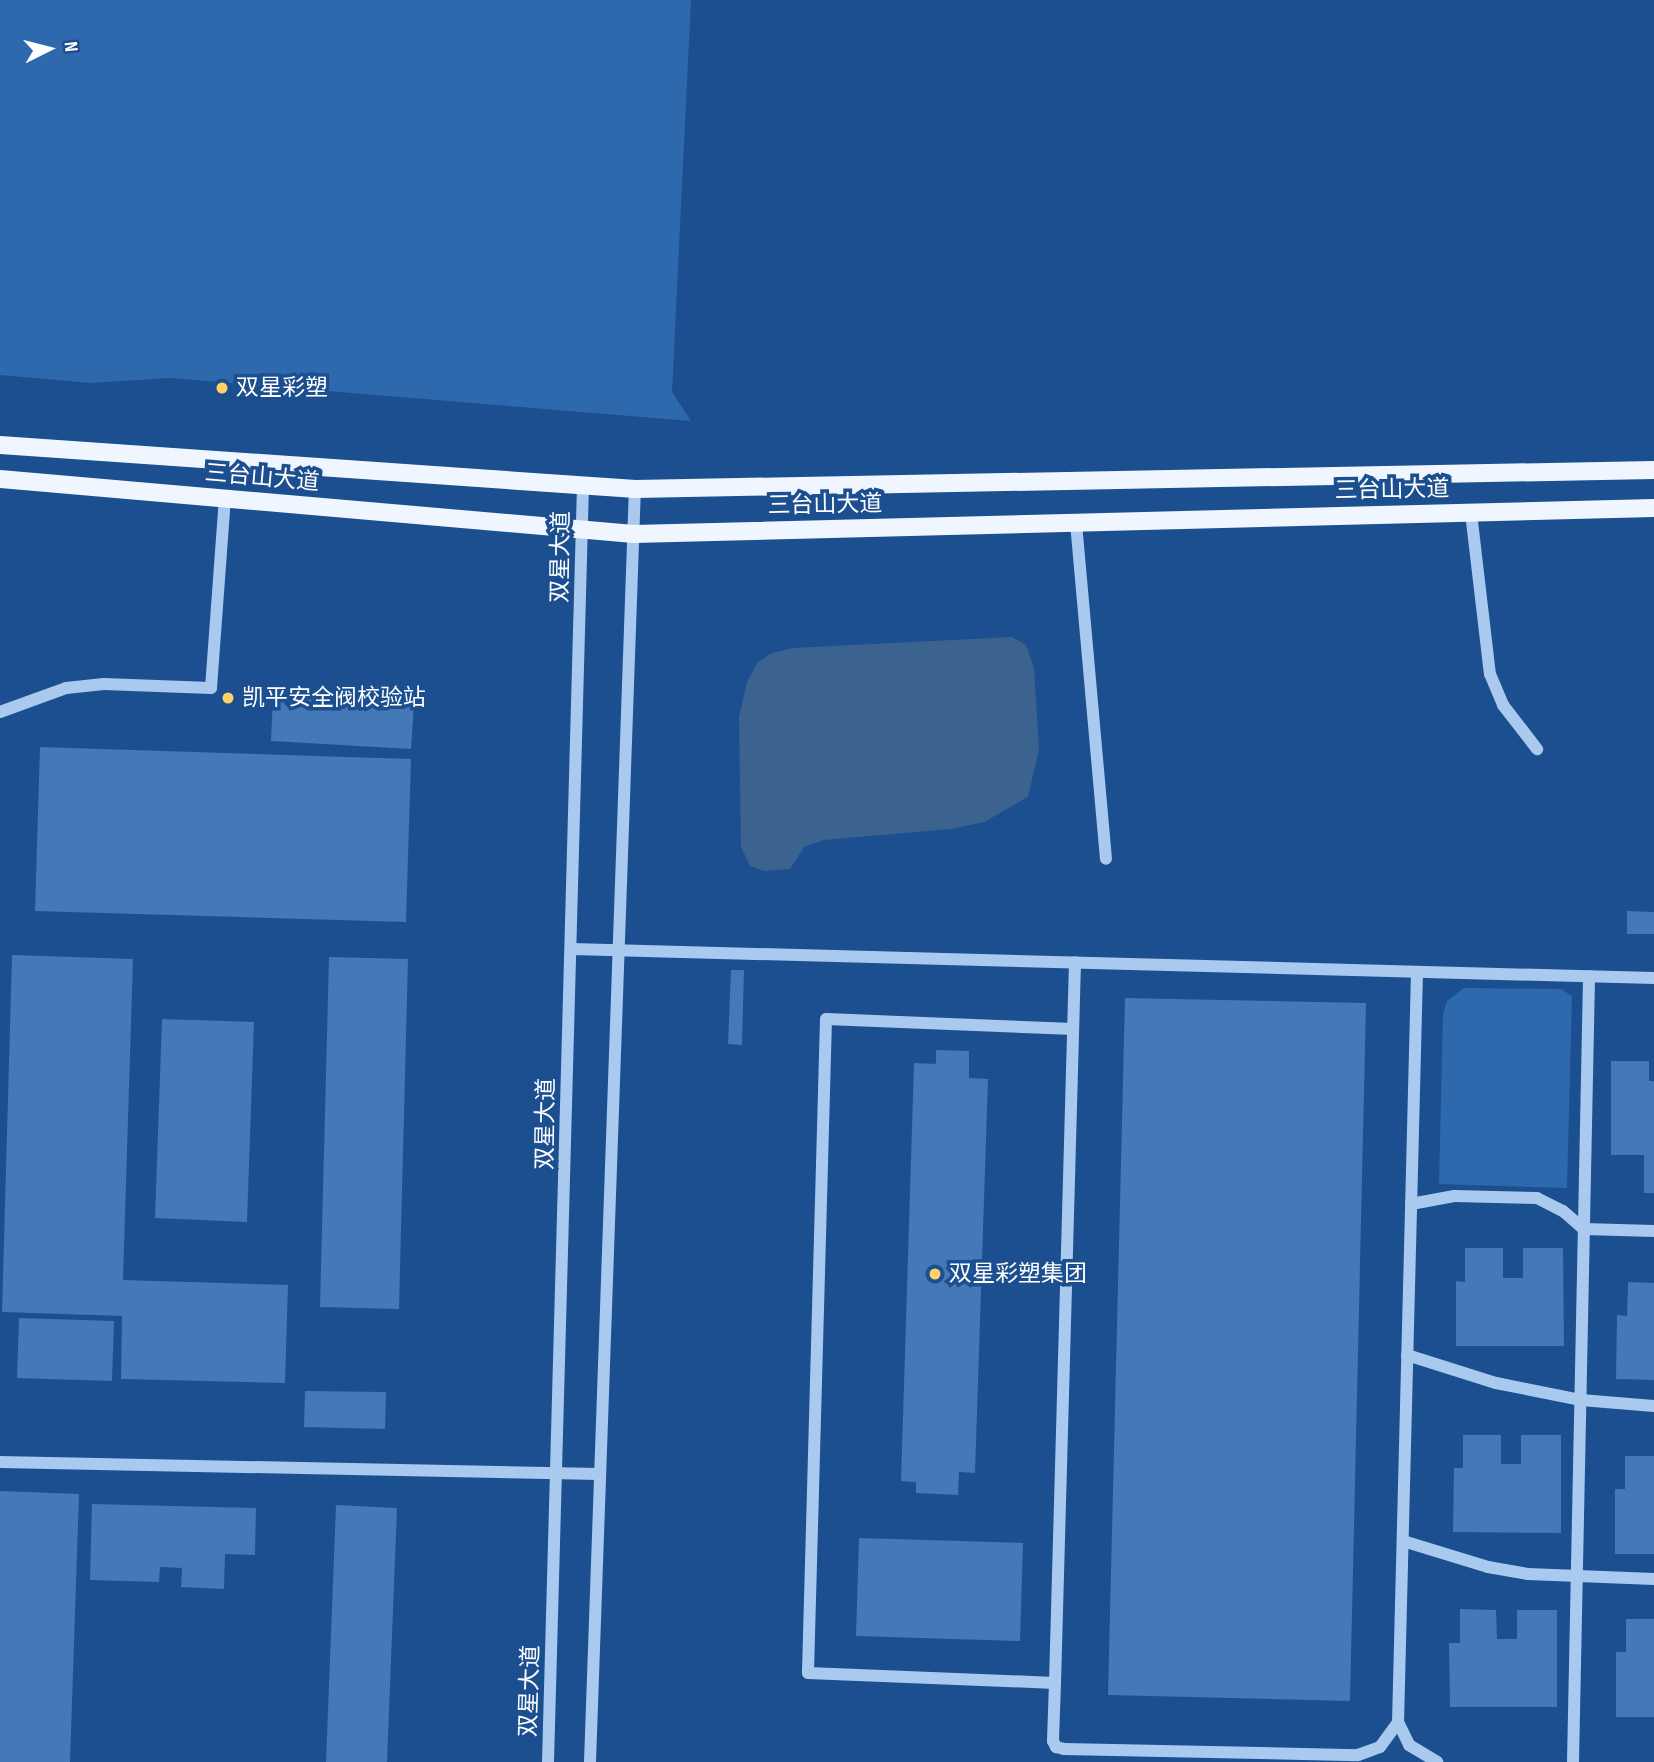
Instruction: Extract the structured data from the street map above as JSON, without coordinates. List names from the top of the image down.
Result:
{
  "streets": {
    "main road": ["三台山大道"],
    "street": ["双星大道"]
  },
  "crossings": [
    ["三台山大道", "双星大道"]
  ],
  "places": ["双星彩塑", "凯平安全阀校验站", "双星彩塑集团"],
  "north": "right"
}
